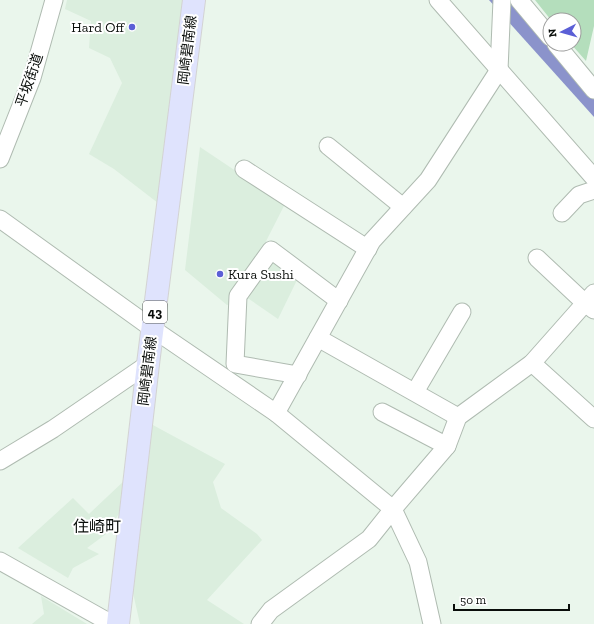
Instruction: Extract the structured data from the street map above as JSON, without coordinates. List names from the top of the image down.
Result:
{
  "streets": {
    "main road": ["岡崎碧南線", "43"],
    "street": ["平坂街道"]
  },
  "districts": ["住崎町"],
  "places": ["Hard Off", "Kura Sushi"],
  "scale_bar": "50 m",
  "north": "left"
}
